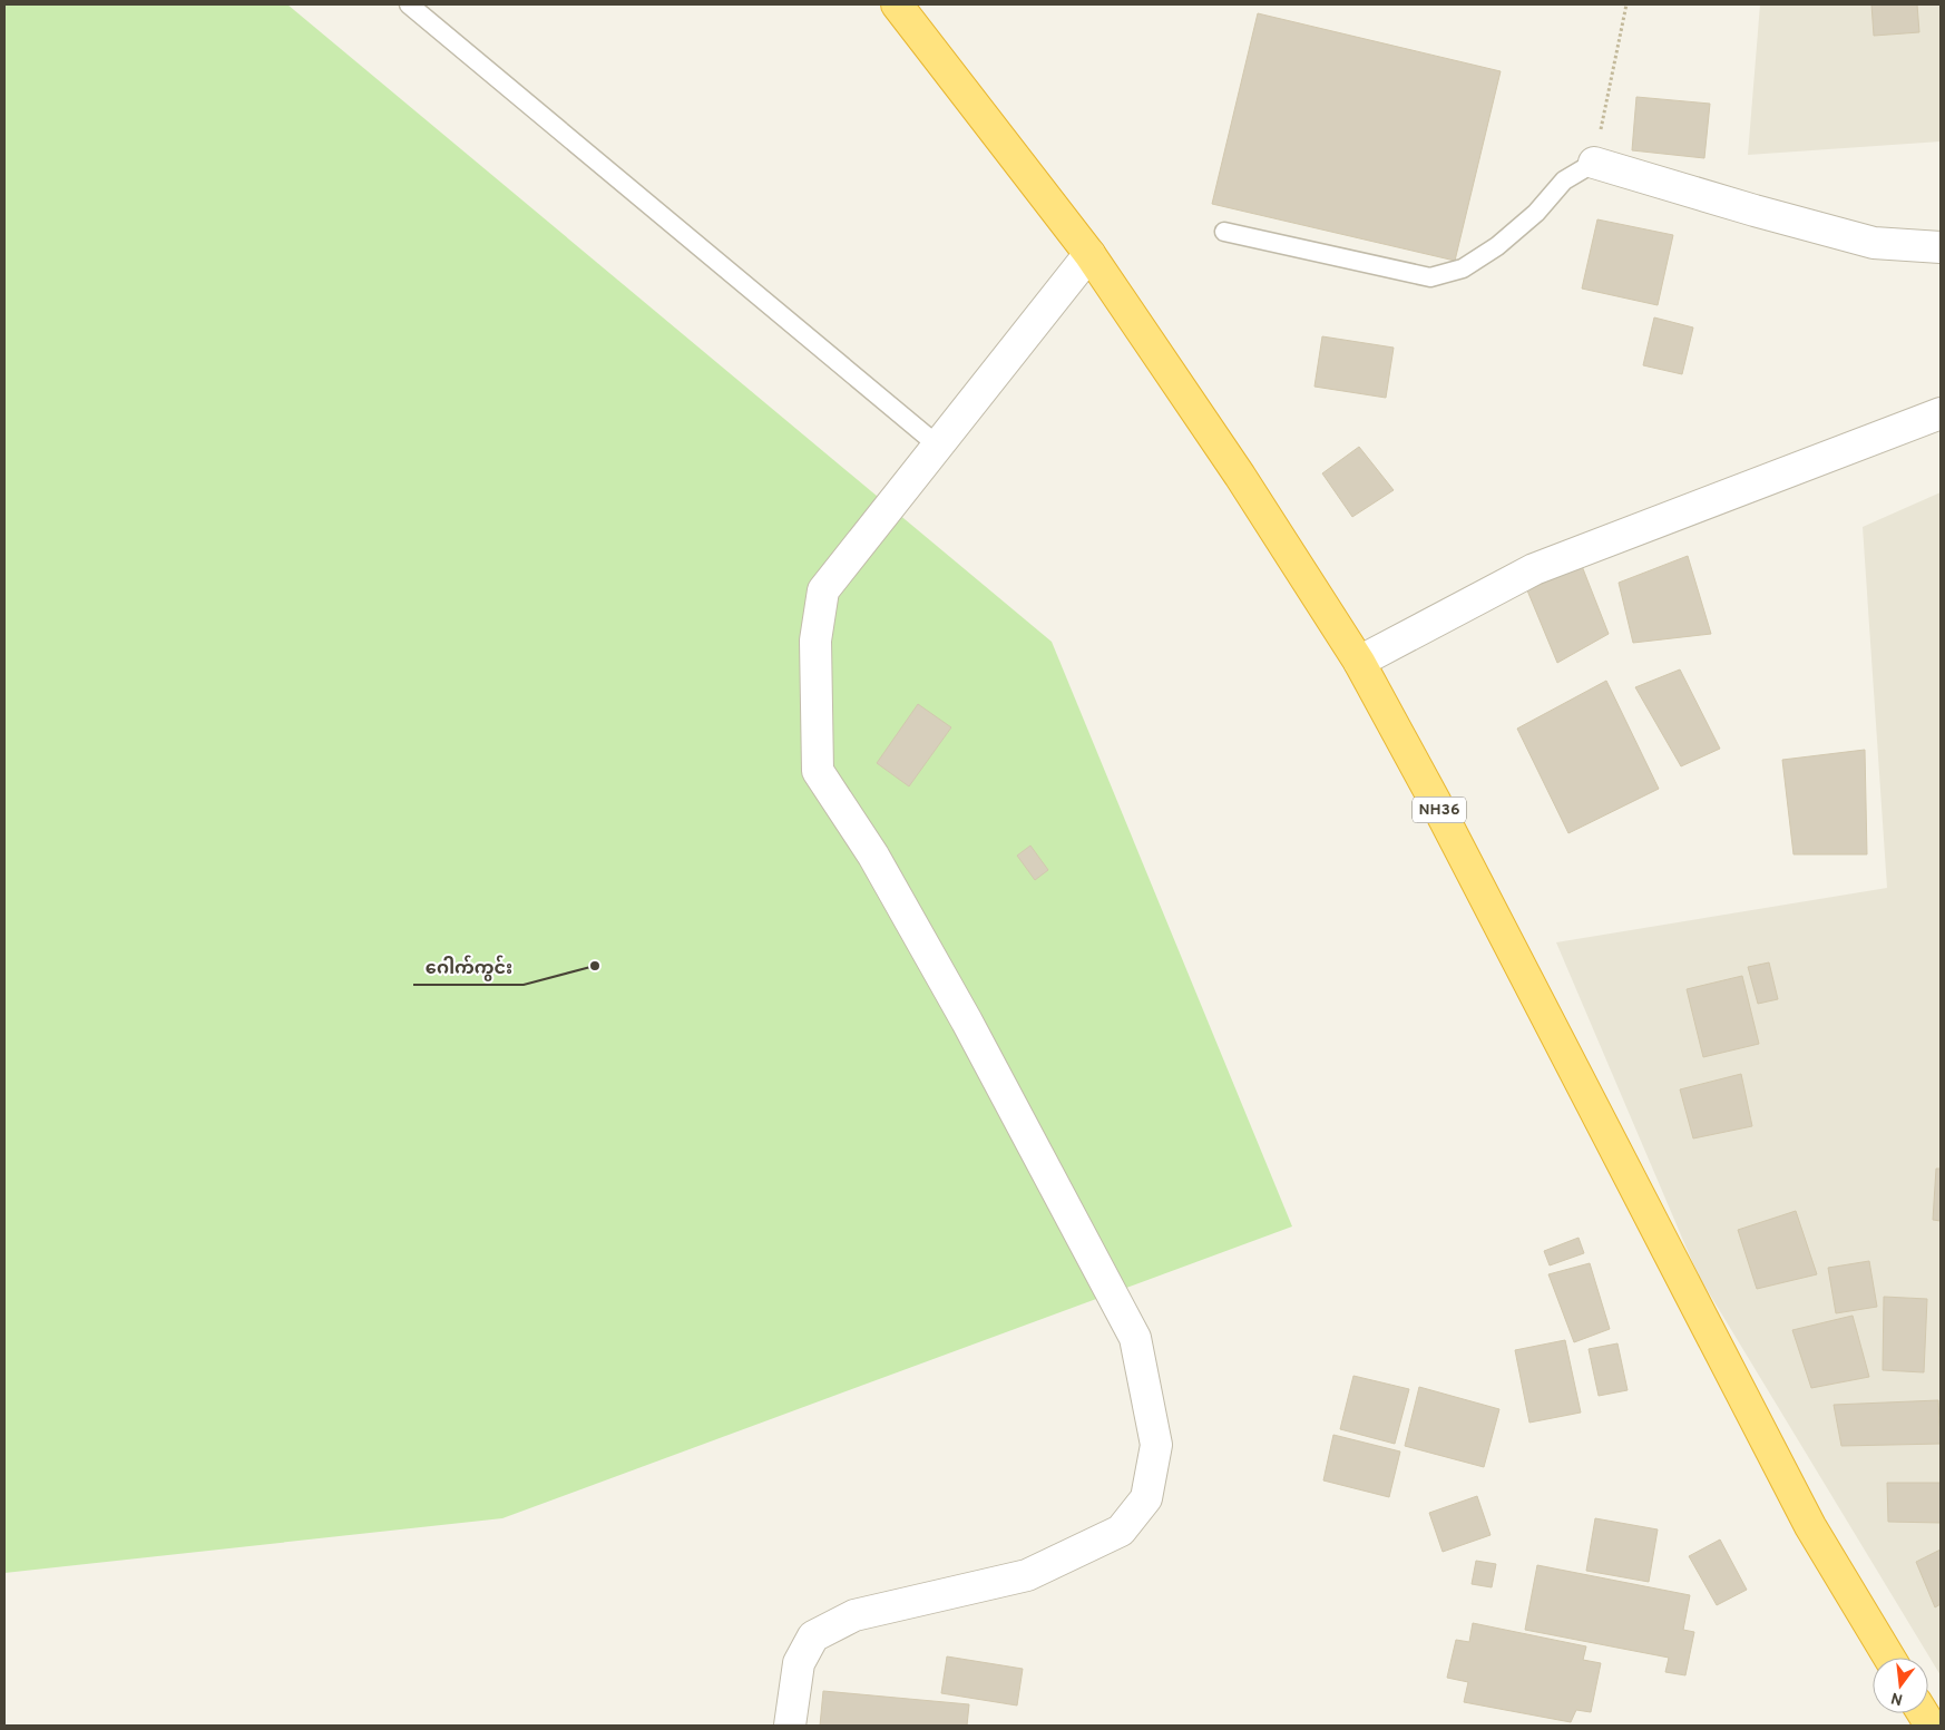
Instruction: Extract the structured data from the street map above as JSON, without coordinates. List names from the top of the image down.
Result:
{
  "streets": {
    "highway": ["NH36"]
  },
  "places": ["ဂေါက်ကွင်း"],
  "north": "bottom"
}
